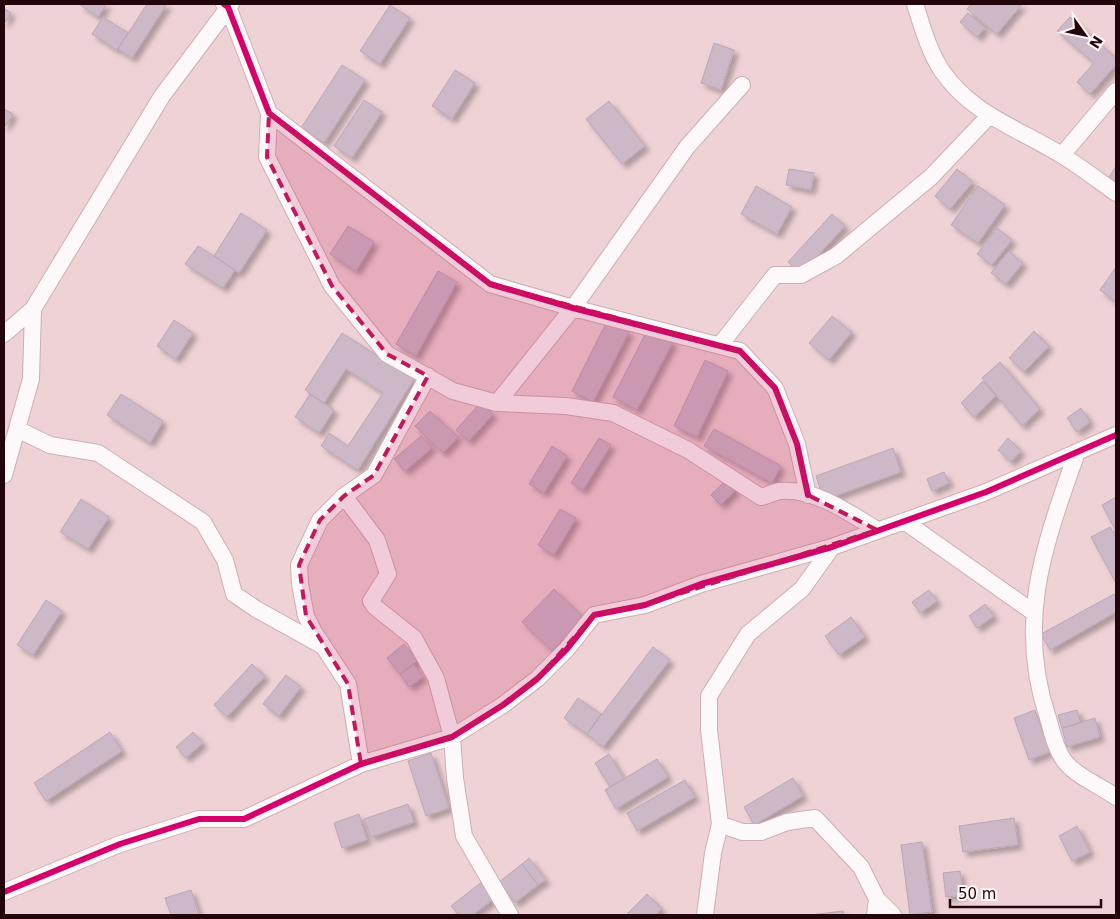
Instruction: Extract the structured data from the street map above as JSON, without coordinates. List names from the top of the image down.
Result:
{
  "scale_bar": "50 m",
  "north": "bottom right"
}
